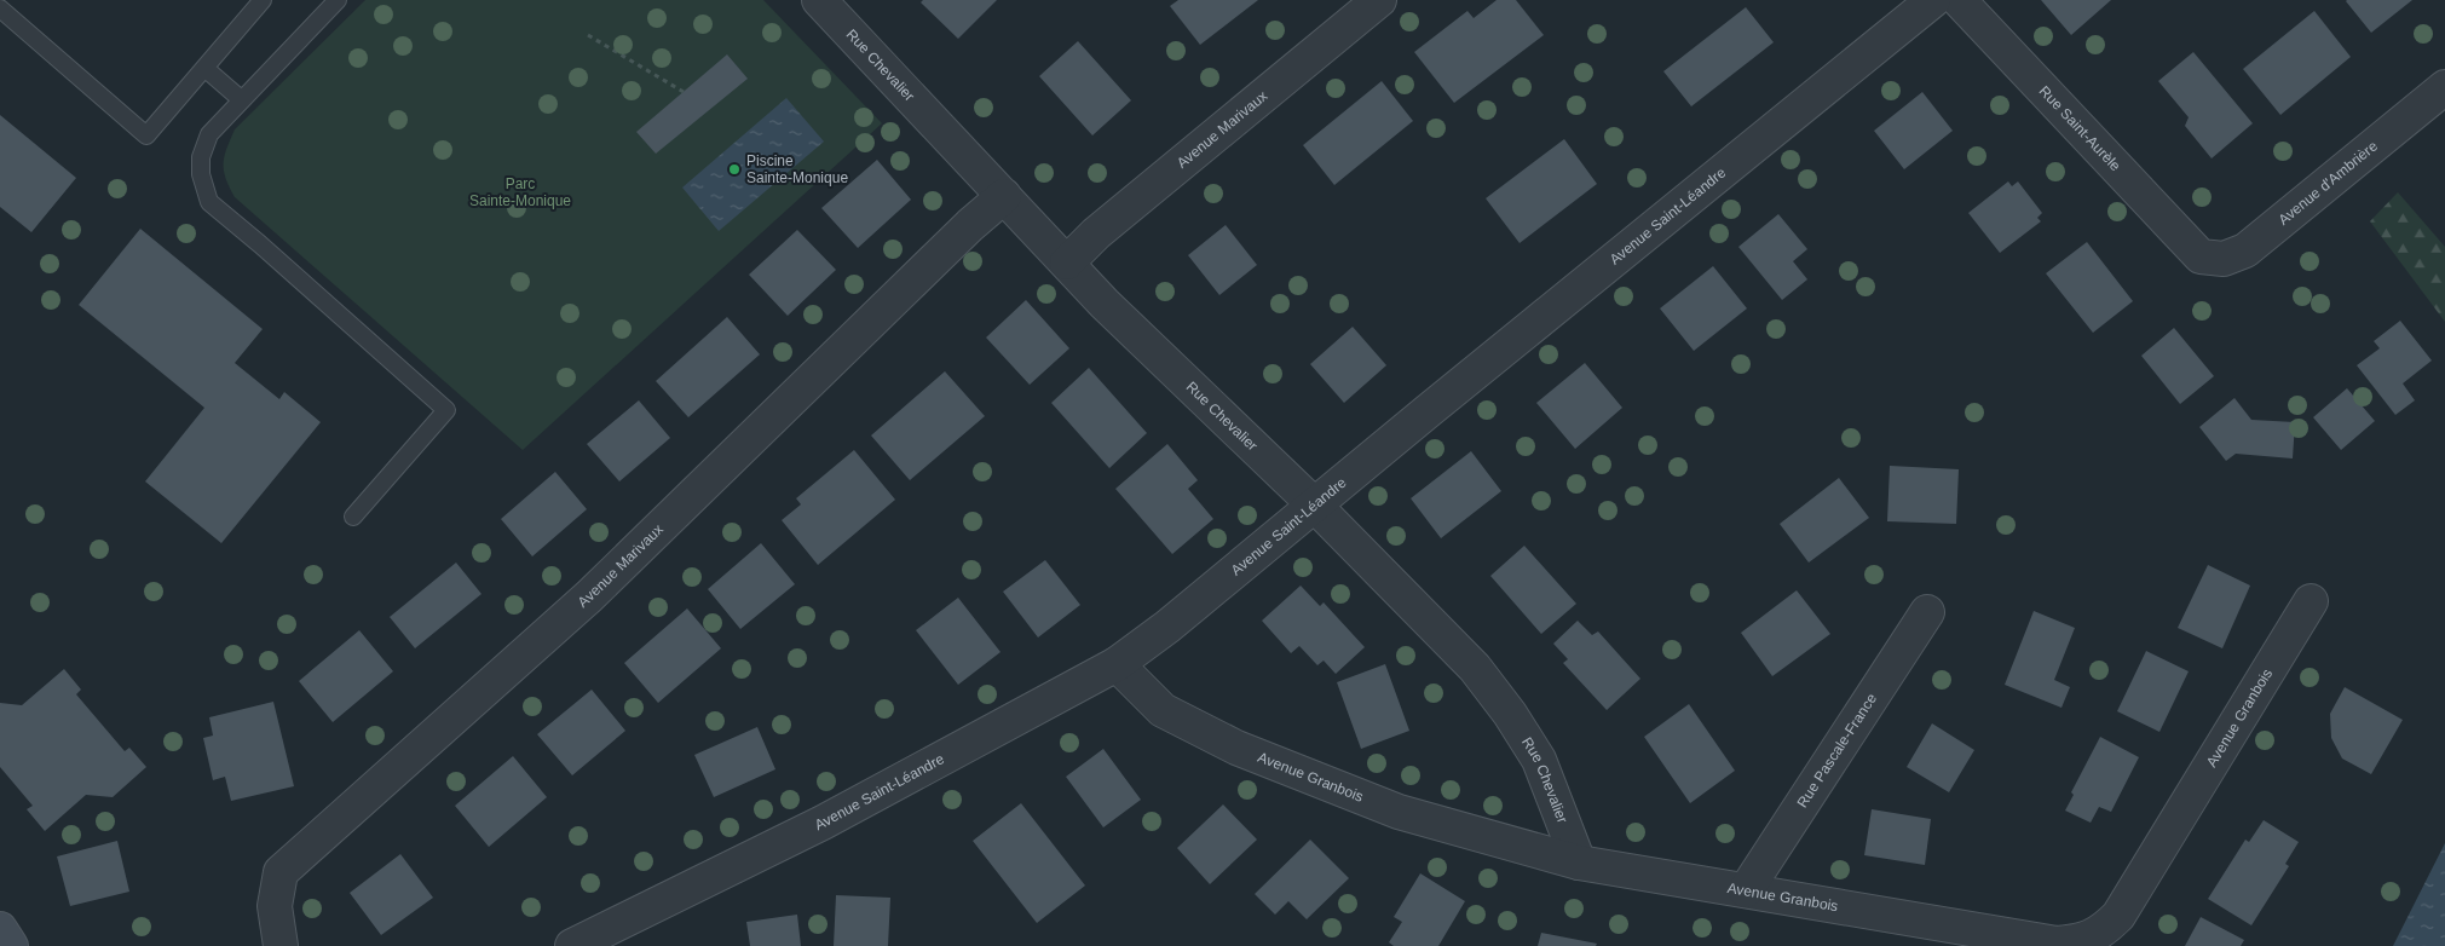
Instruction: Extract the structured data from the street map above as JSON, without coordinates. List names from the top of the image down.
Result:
{
  "streets": {
    "street": [
      "Rue Chevalier",
      "Rue Saint-Aurèle",
      "Avenue Marivaux",
      "Avenue d'Ambrière",
      "Avenue Saint-Léandre",
      "Avenue Granbois",
      "Rue Pascale-France"
    ]
  },
  "crossings": [
    ["Rue Chevalier", "Avenue Marivaux"],
    ["Rue Chevalier", "Avenue Saint-Léandre"],
    ["Rue Chevalier", "Avenue Granbois"],
    ["Rue Saint-Aurèle", "Avenue d'Ambrière"],
    ["Avenue Saint-Léandre", "Avenue Granbois"],
    ["Avenue Granbois", "Rue Pascale-France"]
  ],
  "parks": ["Parc Sainte-Monique"],
  "places": ["Piscine Sainte-Monique"]
}
